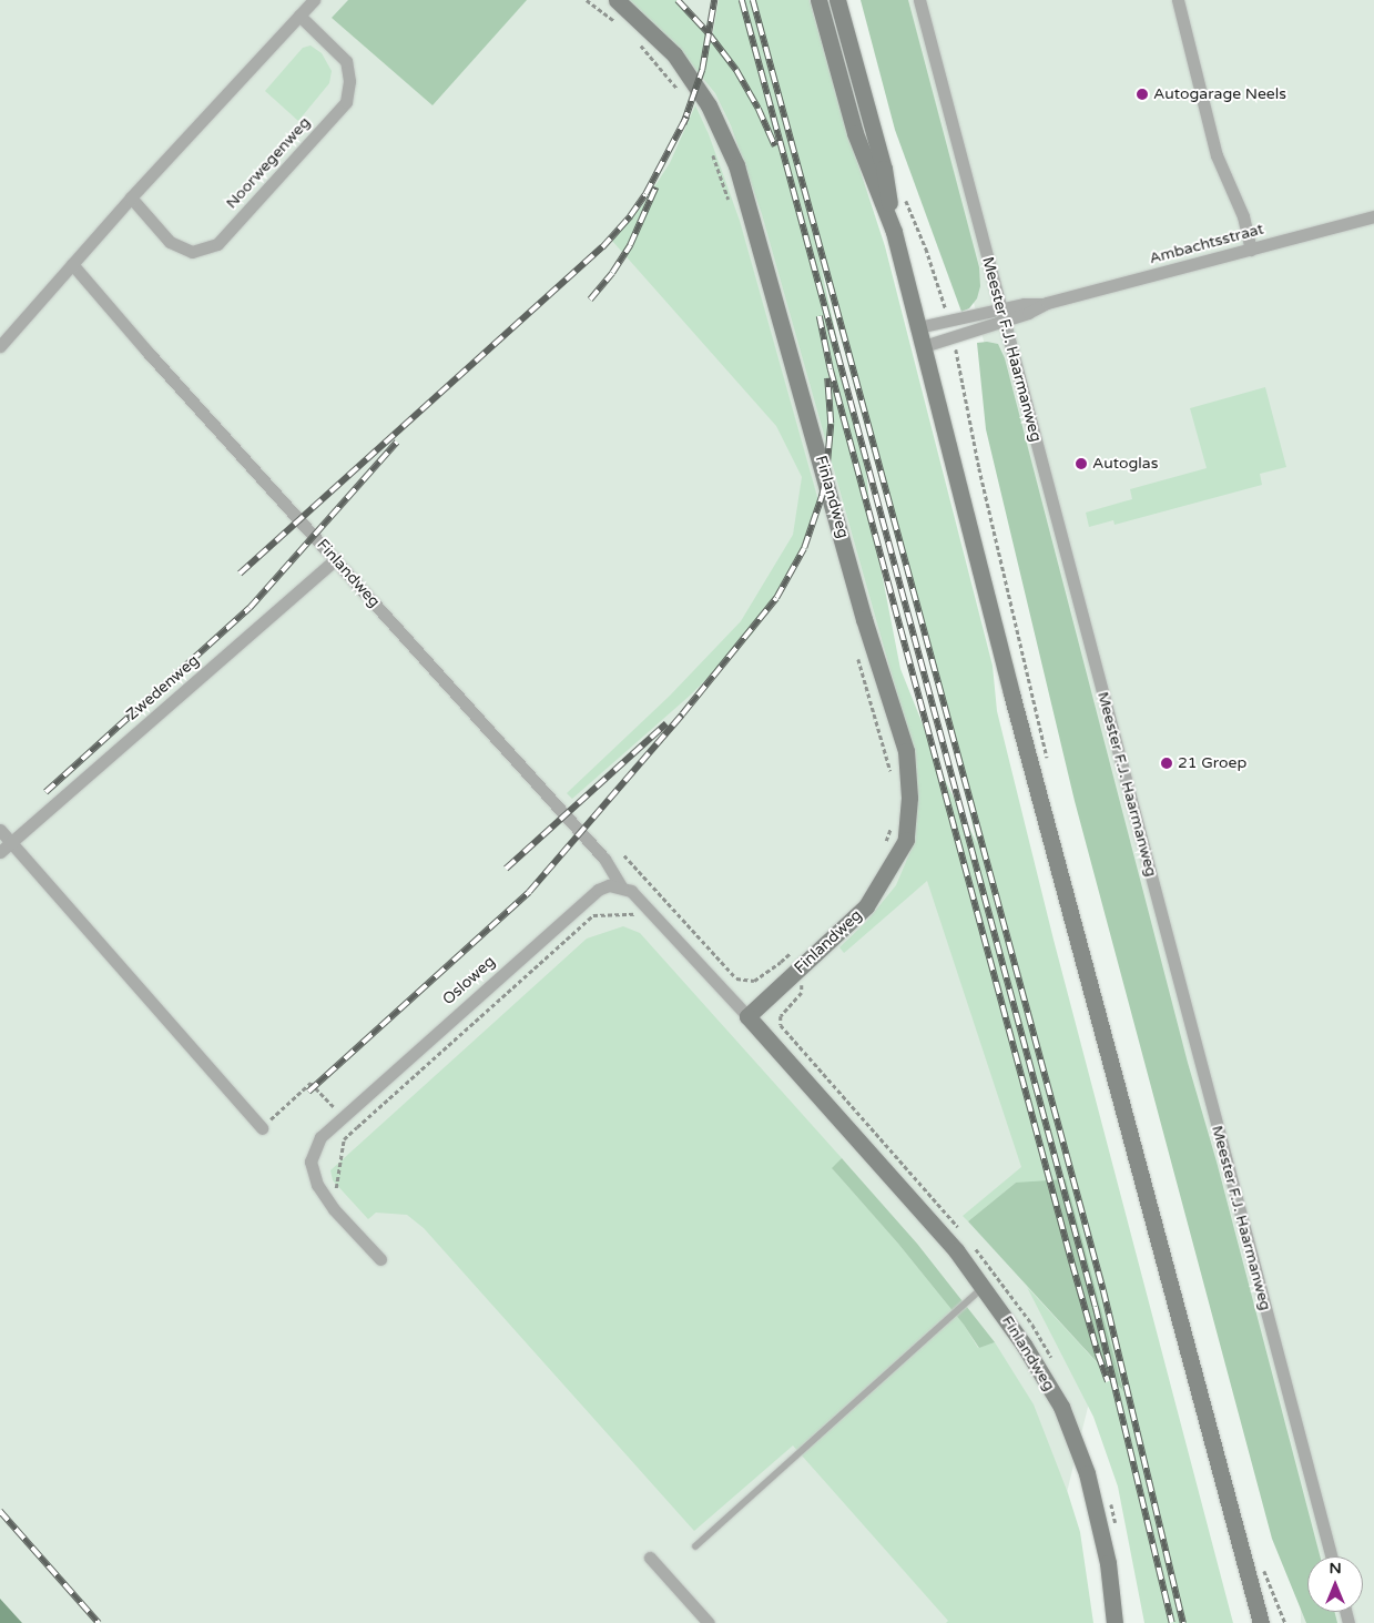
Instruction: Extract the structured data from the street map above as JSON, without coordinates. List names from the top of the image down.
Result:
{
  "streets": {
    "main road": ["Finlandweg"],
    "street": [
      "Noorwegenweg",
      "Ambachtsstraat",
      "Meester F.J. Haarmanweg",
      "Zwedenweg",
      "Osloweg"
    ]
  },
  "crossings": [
    ["Ambachtsstraat", "Meester F.J. Haarmanweg"],
    ["Finlandweg", "Zwedenweg"],
    ["Finlandweg", "Osloweg"]
  ],
  "places": ["Autogarage Neels", "Autoglas", "21 Groep"],
  "north": "top"
}
